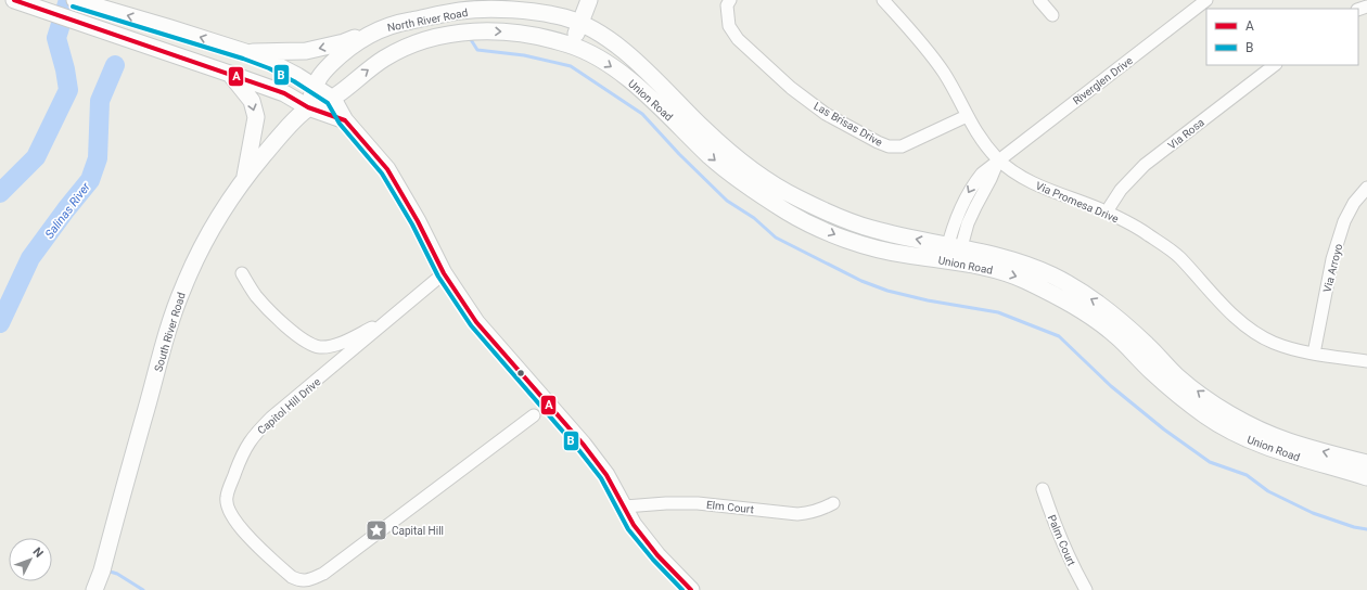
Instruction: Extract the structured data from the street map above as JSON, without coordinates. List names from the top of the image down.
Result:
{
  "streets": {
    "main road": ["North River Road", "Union Road", "South River Road"],
    "street": [
      "Riverglen Drive",
      "Las Brisas Drive",
      "Via Rosa",
      "Via Promesa Drive",
      "Via Arroyo",
      "Capitol Hill Drive",
      "Elm Court",
      "Palm Court"
    ]
  },
  "crossings": [
    ["North River Road", "Union Road"],
    ["North River Road", "South River Road"],
    ["Riverglen Drive", "Via Promesa Drive"],
    ["Las Brisas Drive", "Via Promesa Drive"],
    ["Via Rosa", "Via Promesa Drive"],
    ["Via Promesa Drive", "Via Arroyo"]
  ],
  "water": ["Salinas River"],
  "places": {
    "place": ["Capital Hill"]
  },
  "lines": ["transit line A", "transit line B"],
  "legend": ["A", "B"],
  "north": "top right"
}
